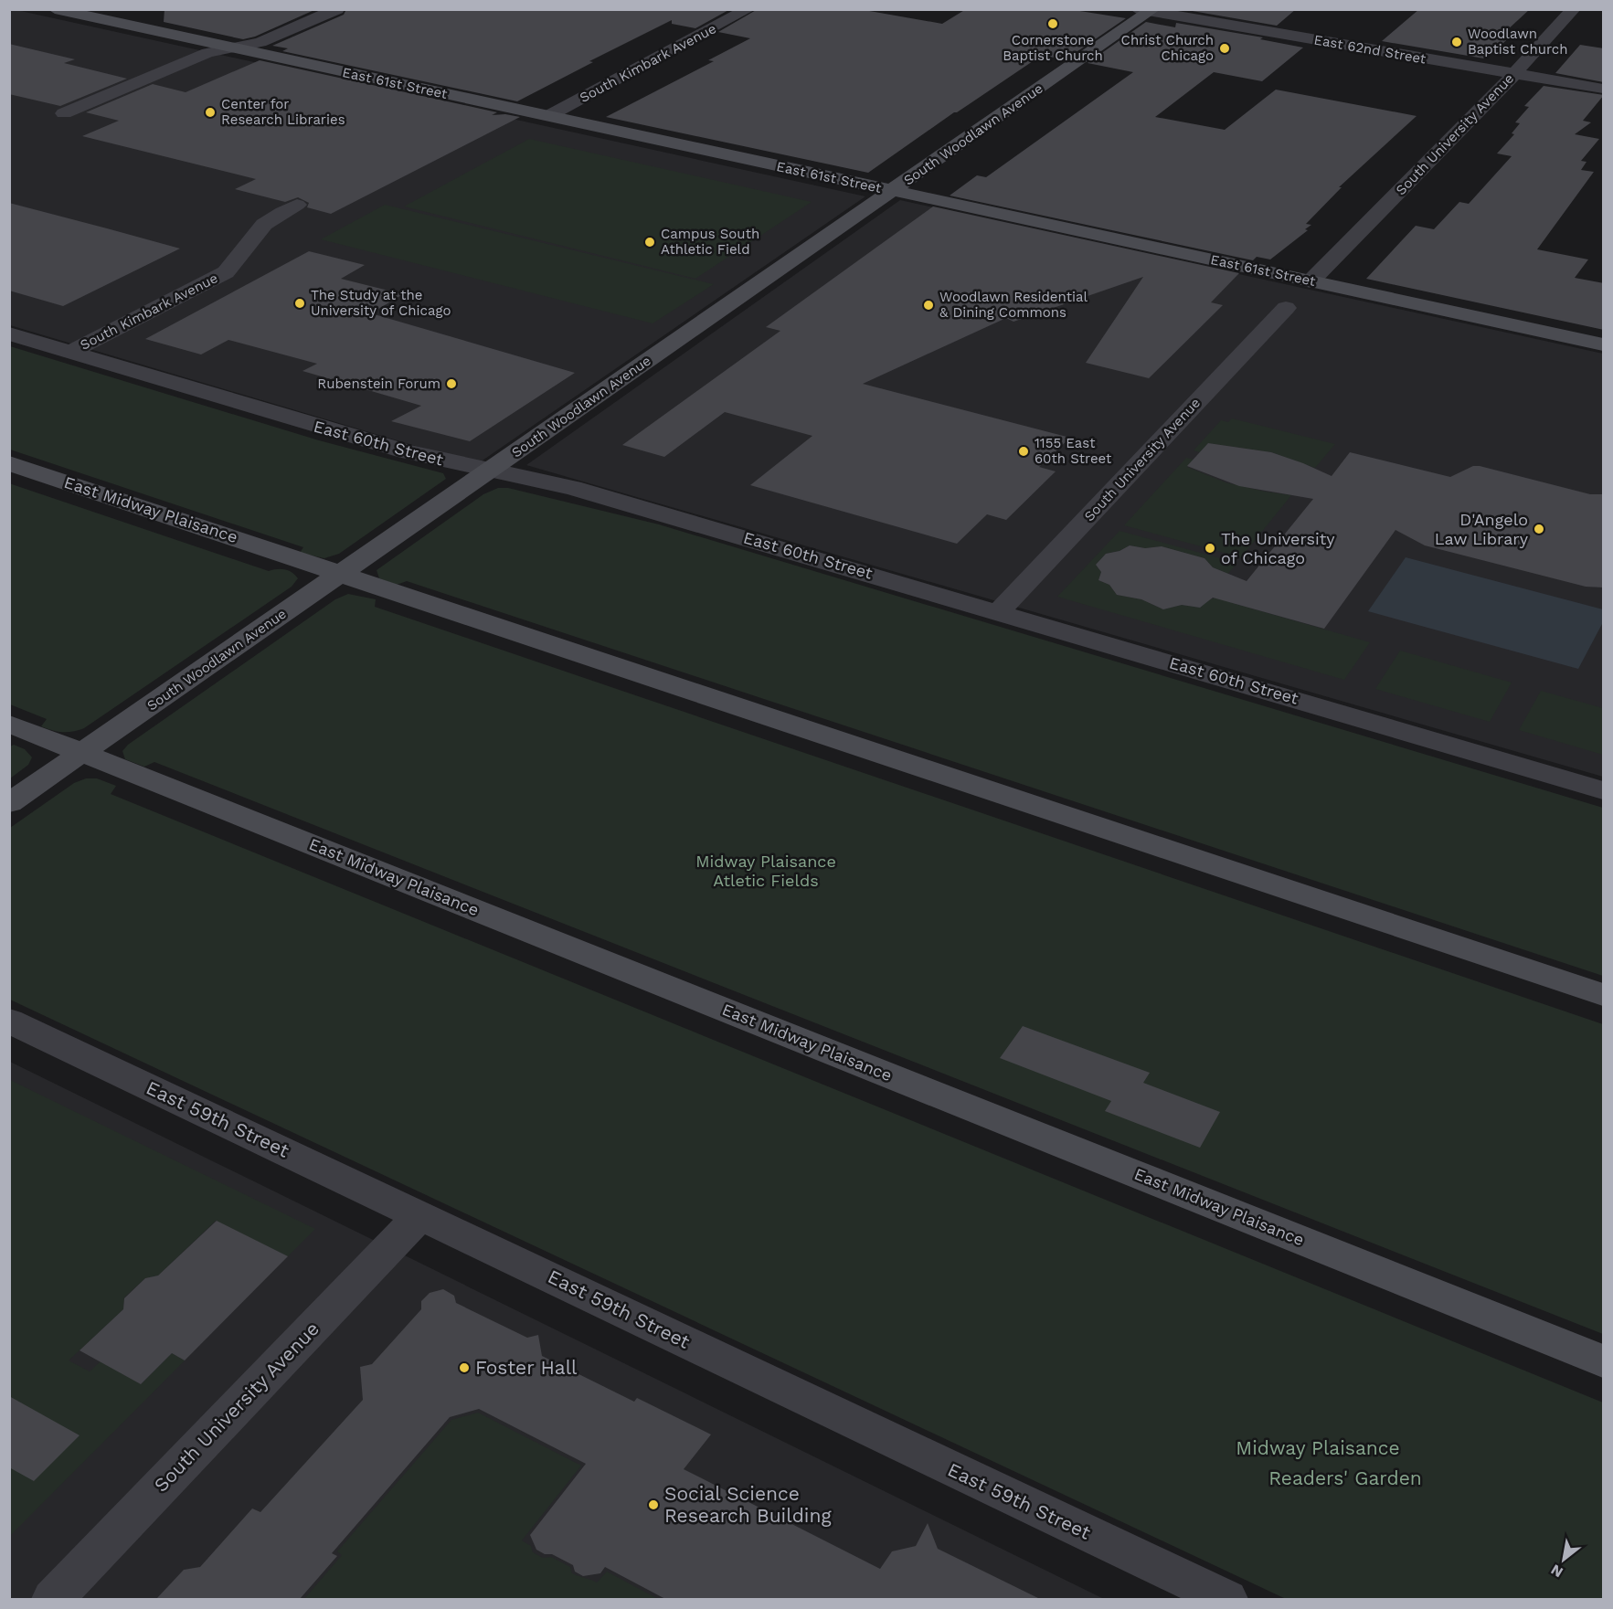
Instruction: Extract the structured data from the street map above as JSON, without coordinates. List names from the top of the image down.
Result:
{
  "streets": {
    "street": [
      "East 62nd Street",
      "South Kimbark Avenue",
      "East 61st Street",
      "South Woodlawn Avenue",
      "South University Avenue",
      "East 60th Street",
      "East Midway Plaisance",
      "East 59th Street"
    ]
  },
  "crossings": [
    ["East 62nd Street", "South Woodlawn Avenue"],
    ["East 62nd Street", "South University Avenue"],
    ["South Kimbark Avenue", "East 61st Street"],
    ["South Kimbark Avenue", "East 60th Street"],
    ["East 61st Street", "South Woodlawn Avenue"],
    ["East 61st Street", "South University Avenue"],
    ["South Woodlawn Avenue", "East 60th Street"],
    ["South Woodlawn Avenue", "East Midway Plaisance"],
    ["South University Avenue", "East 60th Street"],
    ["South University Avenue", "East 59th Street"]
  ],
  "parks": ["Midway Plaisance Atletic Fields", "Midway Plaisance", "Readers' Garden"],
  "places": [
    "Cornerstone Baptist Church",
    "Woodlawn Baptist Church",
    "Christ Church Chicago",
    "Center for Research Libraries",
    "Campus South Athletic Field",
    "The Study at the University of Chicago",
    "Woodlawn Residential & Dining Commons",
    "Rubenstein Forum",
    "1155 East 60th Street",
    "D'Angelo Law Library",
    "The University of Chicago",
    "Foster Hall",
    "Social Science Research Building"
  ],
  "north": "bottom left"
}
